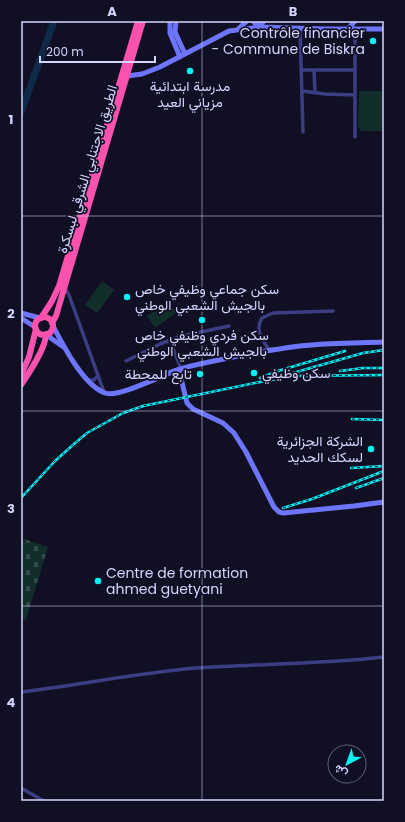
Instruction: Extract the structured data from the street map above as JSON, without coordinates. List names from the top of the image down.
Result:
{
  "streets": {
    "highway": ["الطريق الاجتنابي الشرقي لبسكرة"]
  },
  "places": [
    "Contrôle financier - Commune de Biskra",
    "مدرسة ابتدائية مزياني العيد",
    "سكن جماعي وظيفي خاص بالجيش الشعبي الوطني",
    "سكن فردي وظيفي خاص بالجيش الشعبي الوطني",
    "سكن وظيفي",
    "تابع للمحطة",
    "الشركة الجزائرية لسكك الحديد",
    "Centre de formation ahmed guetyani"
  ],
  "scale_bar": "200 m",
  "north": "bottom left",
  "grid": {
    "columns": ["A", "B"],
    "rows": [
      "1",
      "2",
      "3",
      "4"
    ]
  }
}
